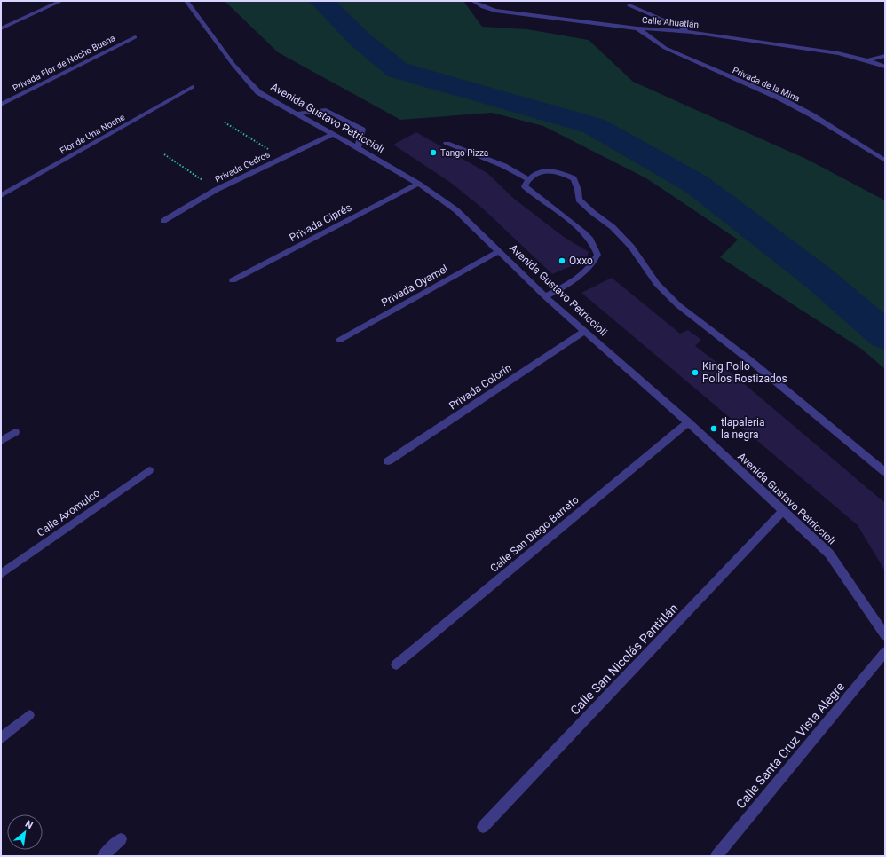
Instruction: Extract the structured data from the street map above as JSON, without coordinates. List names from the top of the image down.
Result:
{
  "streets": {
    "street": [
      "Calle Ahuatlán",
      "Privada Flor de Noche Buena",
      "Privada de la Mina",
      "Avenida Gustavo Petriccioli",
      "Flor de Una Noche",
      "Privada Cedros",
      "Privada Ciprés",
      "Privada Oyamel",
      "Privada Colorín",
      "Calle Axomulco",
      "Calle San Diego Barreto",
      "Calle San Nicolás Pantitlán",
      "Calle Santa Cruz Vista Alegre"
    ]
  },
  "crossings": [
    ["Calle Ahuatlán", "Privada de la Mina"],
    ["Avenida Gustavo Petriccioli", "Privada Cedros"],
    ["Avenida Gustavo Petriccioli", "Privada Ciprés"],
    ["Avenida Gustavo Petriccioli", "Privada Oyamel"],
    ["Avenida Gustavo Petriccioli", "Privada Colorín"],
    ["Avenida Gustavo Petriccioli", "Calle San Diego Barreto"],
    ["Avenida Gustavo Petriccioli", "Calle San Nicolás Pantitlán"]
  ],
  "places": [
    "Tango Pizza",
    "Oxxo",
    "King Pollo Pollos Rostizados",
    "tlapaleria la negra"
  ],
  "north": "top right"
}
